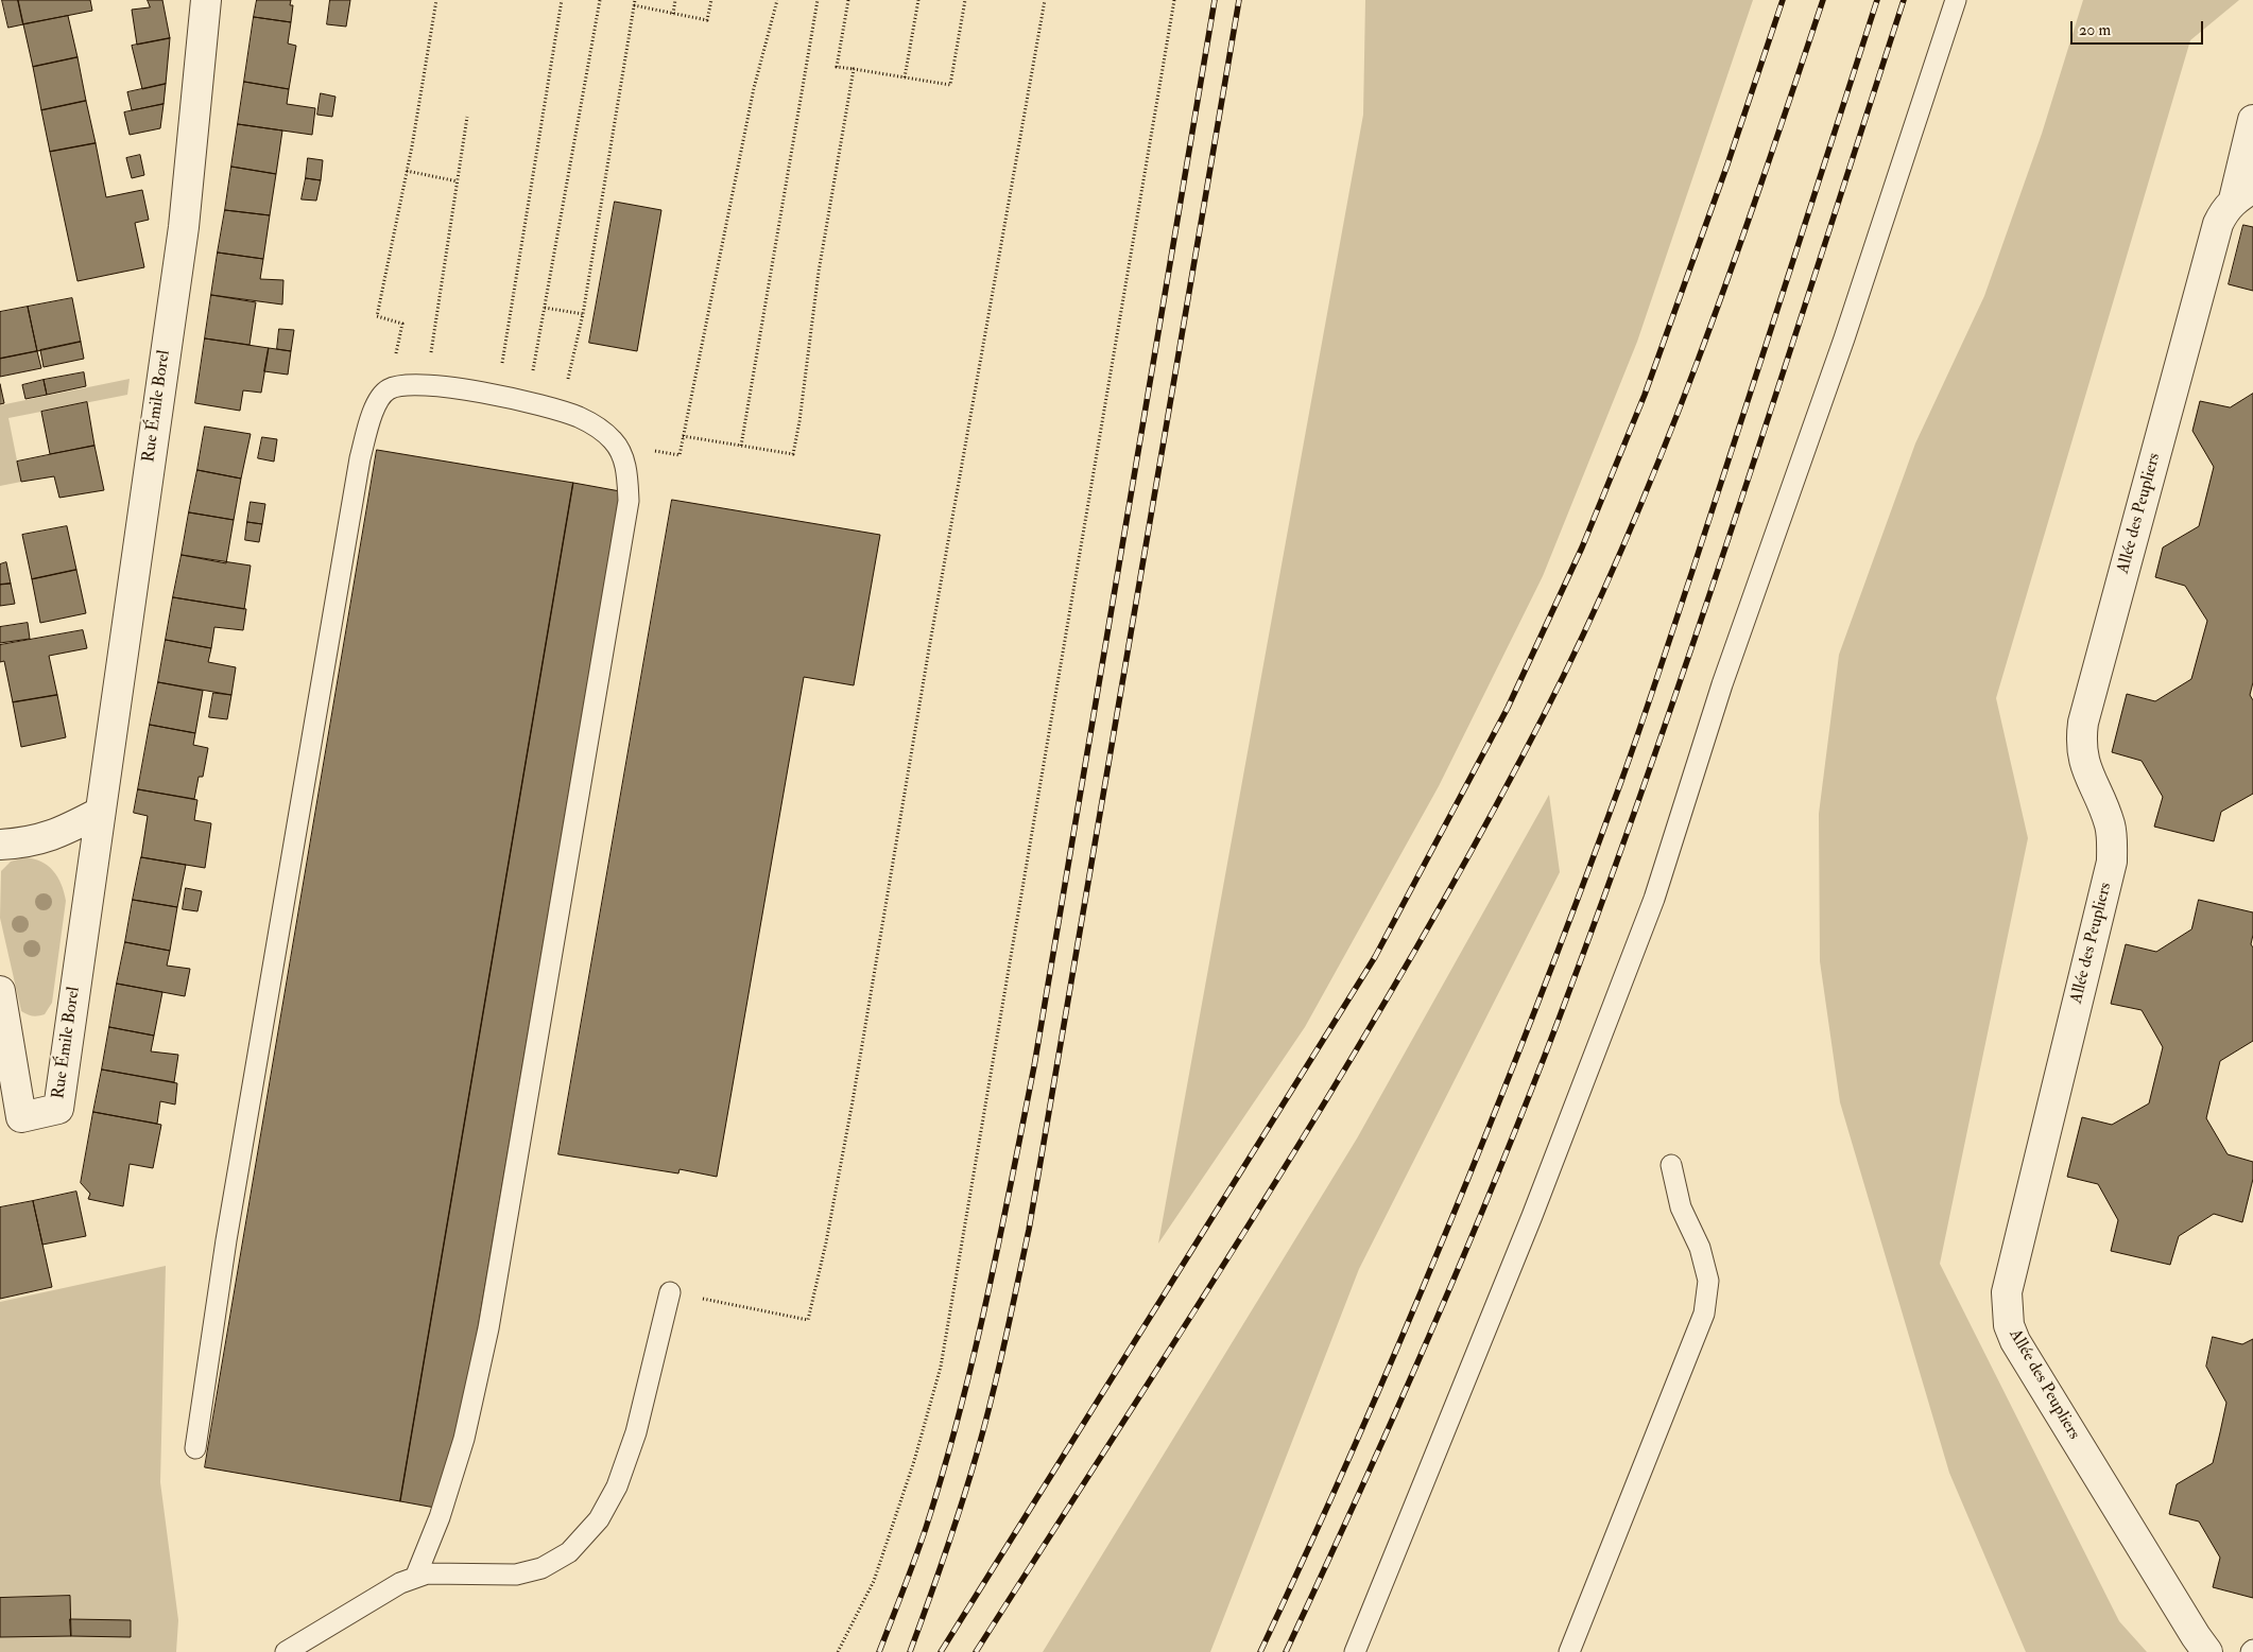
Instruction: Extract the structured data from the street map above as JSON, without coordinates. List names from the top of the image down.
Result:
{
  "streets": {
    "street": ["Rue Émile Borel", "Allée des Peupliers"]
  },
  "scale_bar": "20 m"
}
